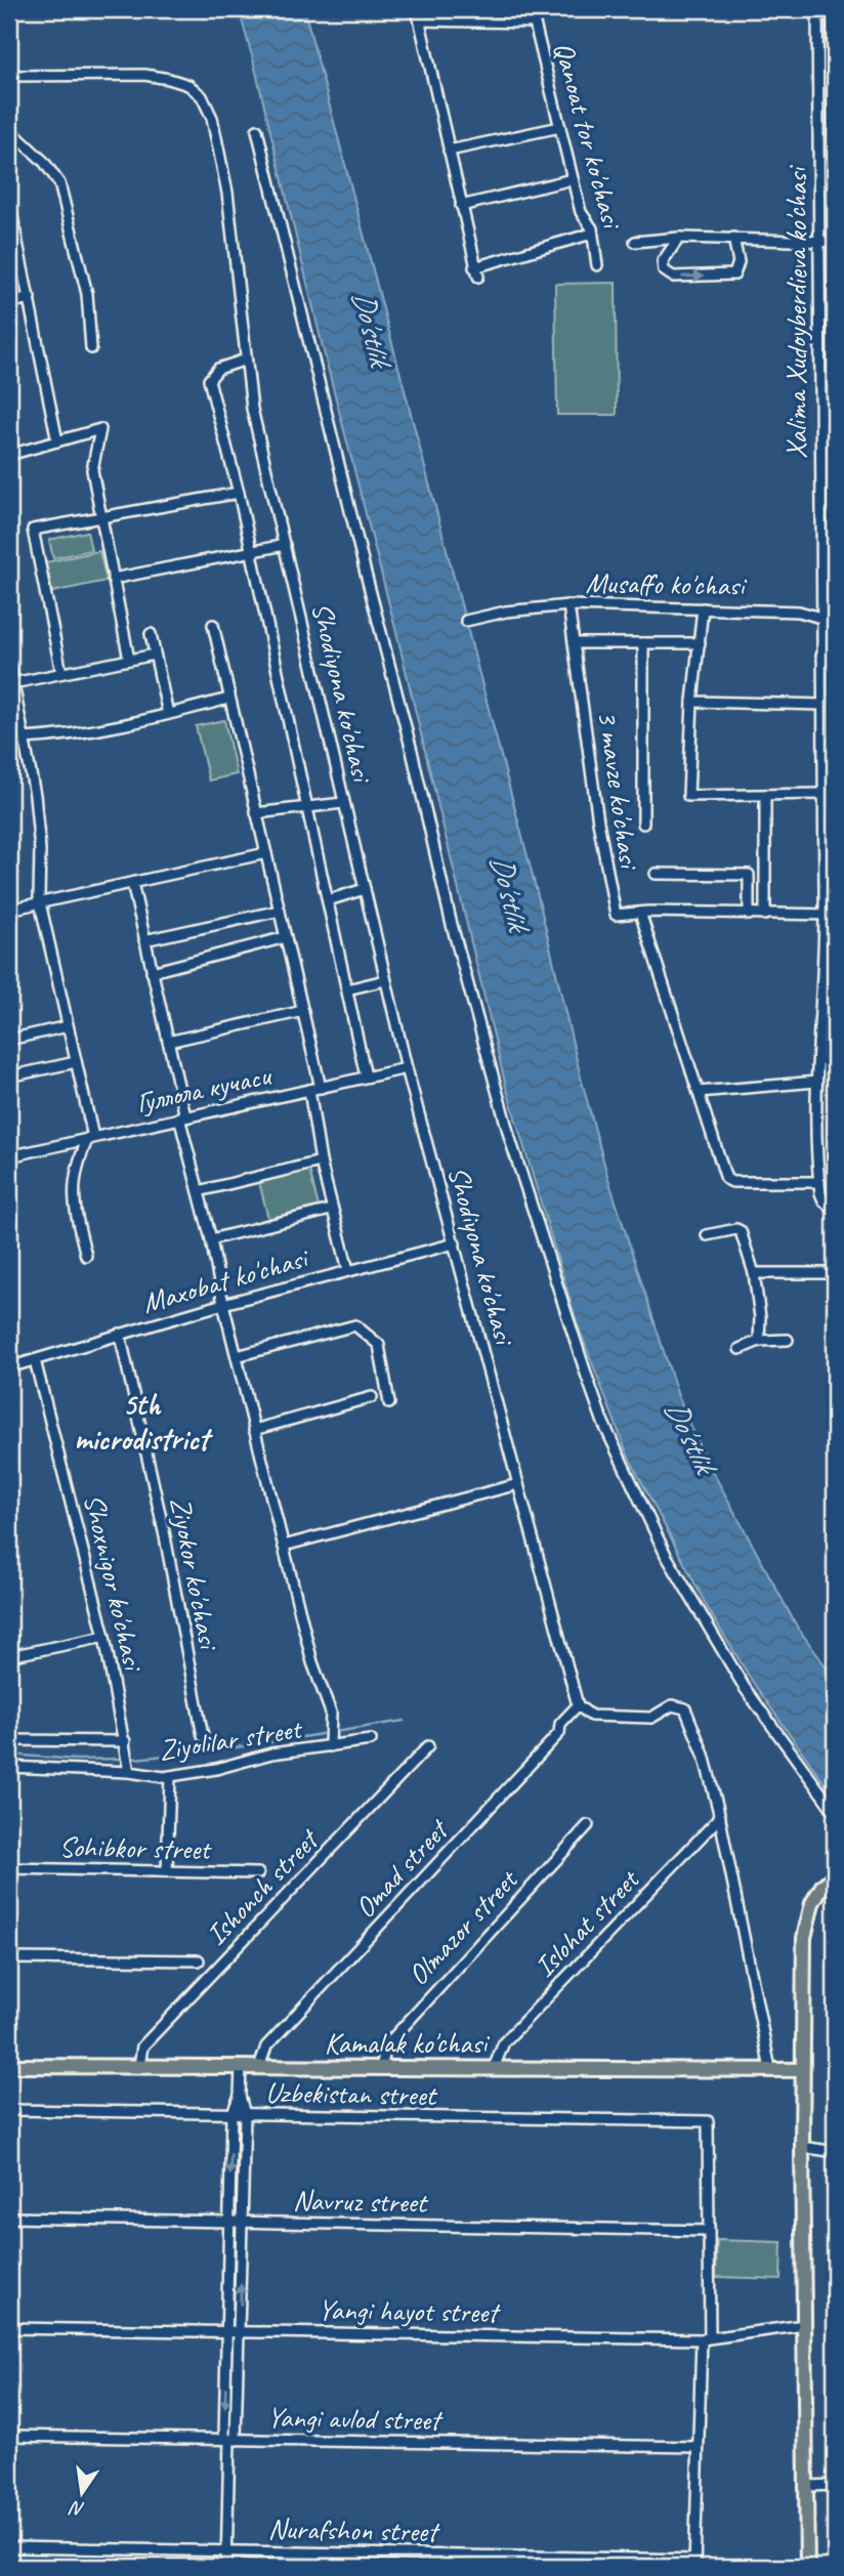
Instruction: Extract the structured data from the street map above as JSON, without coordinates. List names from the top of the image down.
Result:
{
  "streets": {
    "main road": ["Kamalak ko'chasi"],
    "street": [
      "Qanoat tor ko'chasi",
      "Xalima Xudoyberdieva ko'chasi",
      "Musaffo ko'chasi",
      "Shodiyona ko'chasi",
      "3 mavze ko'chasi",
      "Гуллола кучаси",
      "Maxobat ko'chasi",
      "Ziyokor ko'chasi",
      "Shoxnigor ko'chasi",
      "Ziyolilar street",
      "Sohibkor street",
      "Omad street",
      "Ishonch street",
      "Islohat street",
      "Olmazor street",
      "Uzbekistan street",
      "Navruz street",
      "Yangi hayot street",
      "Yangi avlod street",
      "Nurafshon street"
    ]
  },
  "crossings": [
    ["Xalima Xudoyberdieva ko'chasi", "Musaffo ko'chasi"],
    ["Xalima Xudoyberdieva ko'chasi", "3 mavze ko'chasi"],
    ["Musaffo ko'chasi", "3 mavze ko'chasi"],
    ["Shodiyona ko'chasi", "Гуллола кучаси"],
    ["Shodiyona ko'chasi", "Maxobat ko'chasi"],
    ["Shodiyona ko'chasi", "Omad street"],
    ["Maxobat ko'chasi", "Ziyokor ko'chasi"],
    ["Maxobat ko'chasi", "Shoxnigor ko'chasi"],
    ["Shoxnigor ko'chasi", "Ziyolilar street"],
    ["Omad street", "Kamalak ko'chasi"],
    ["Ishonch street", "Kamalak ko'chasi"],
    ["Islohat street", "Kamalak ko'chasi"],
    ["Olmazor street", "Kamalak ko'chasi"],
    ["Uzbekistan street", "Navruz street"]
  ],
  "districts": ["5th microdistrict"],
  "water": ["Do'stlik"],
  "north": "bottom"
}
